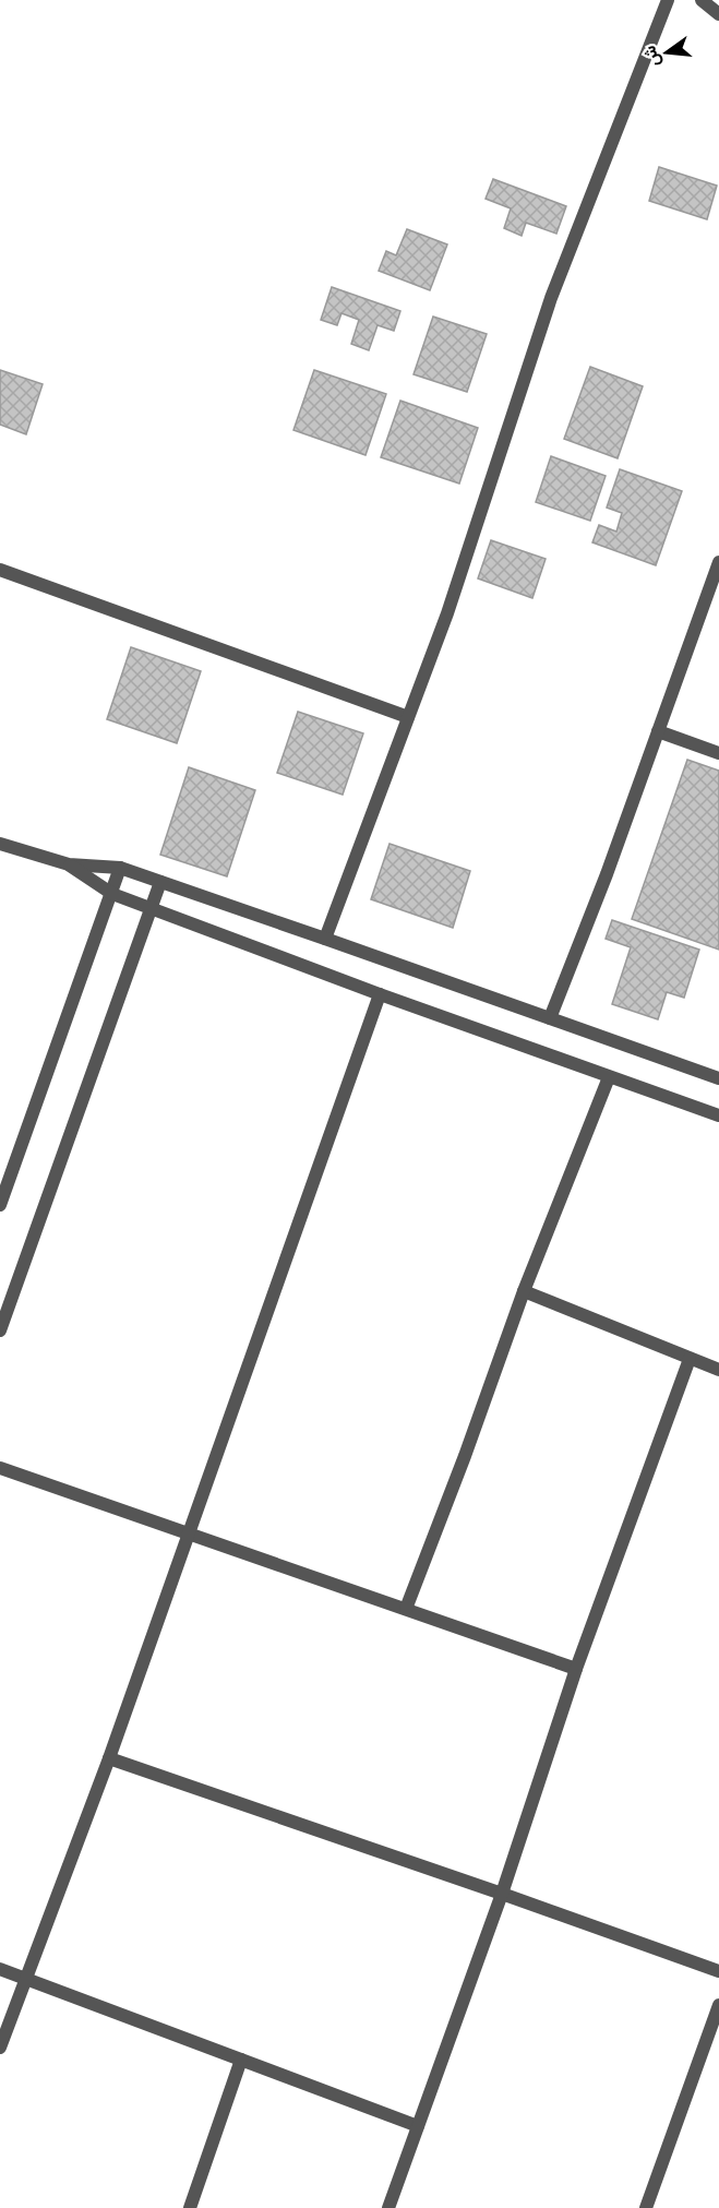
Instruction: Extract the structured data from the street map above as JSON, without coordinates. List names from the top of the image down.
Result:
{
  "north": "left"
}
